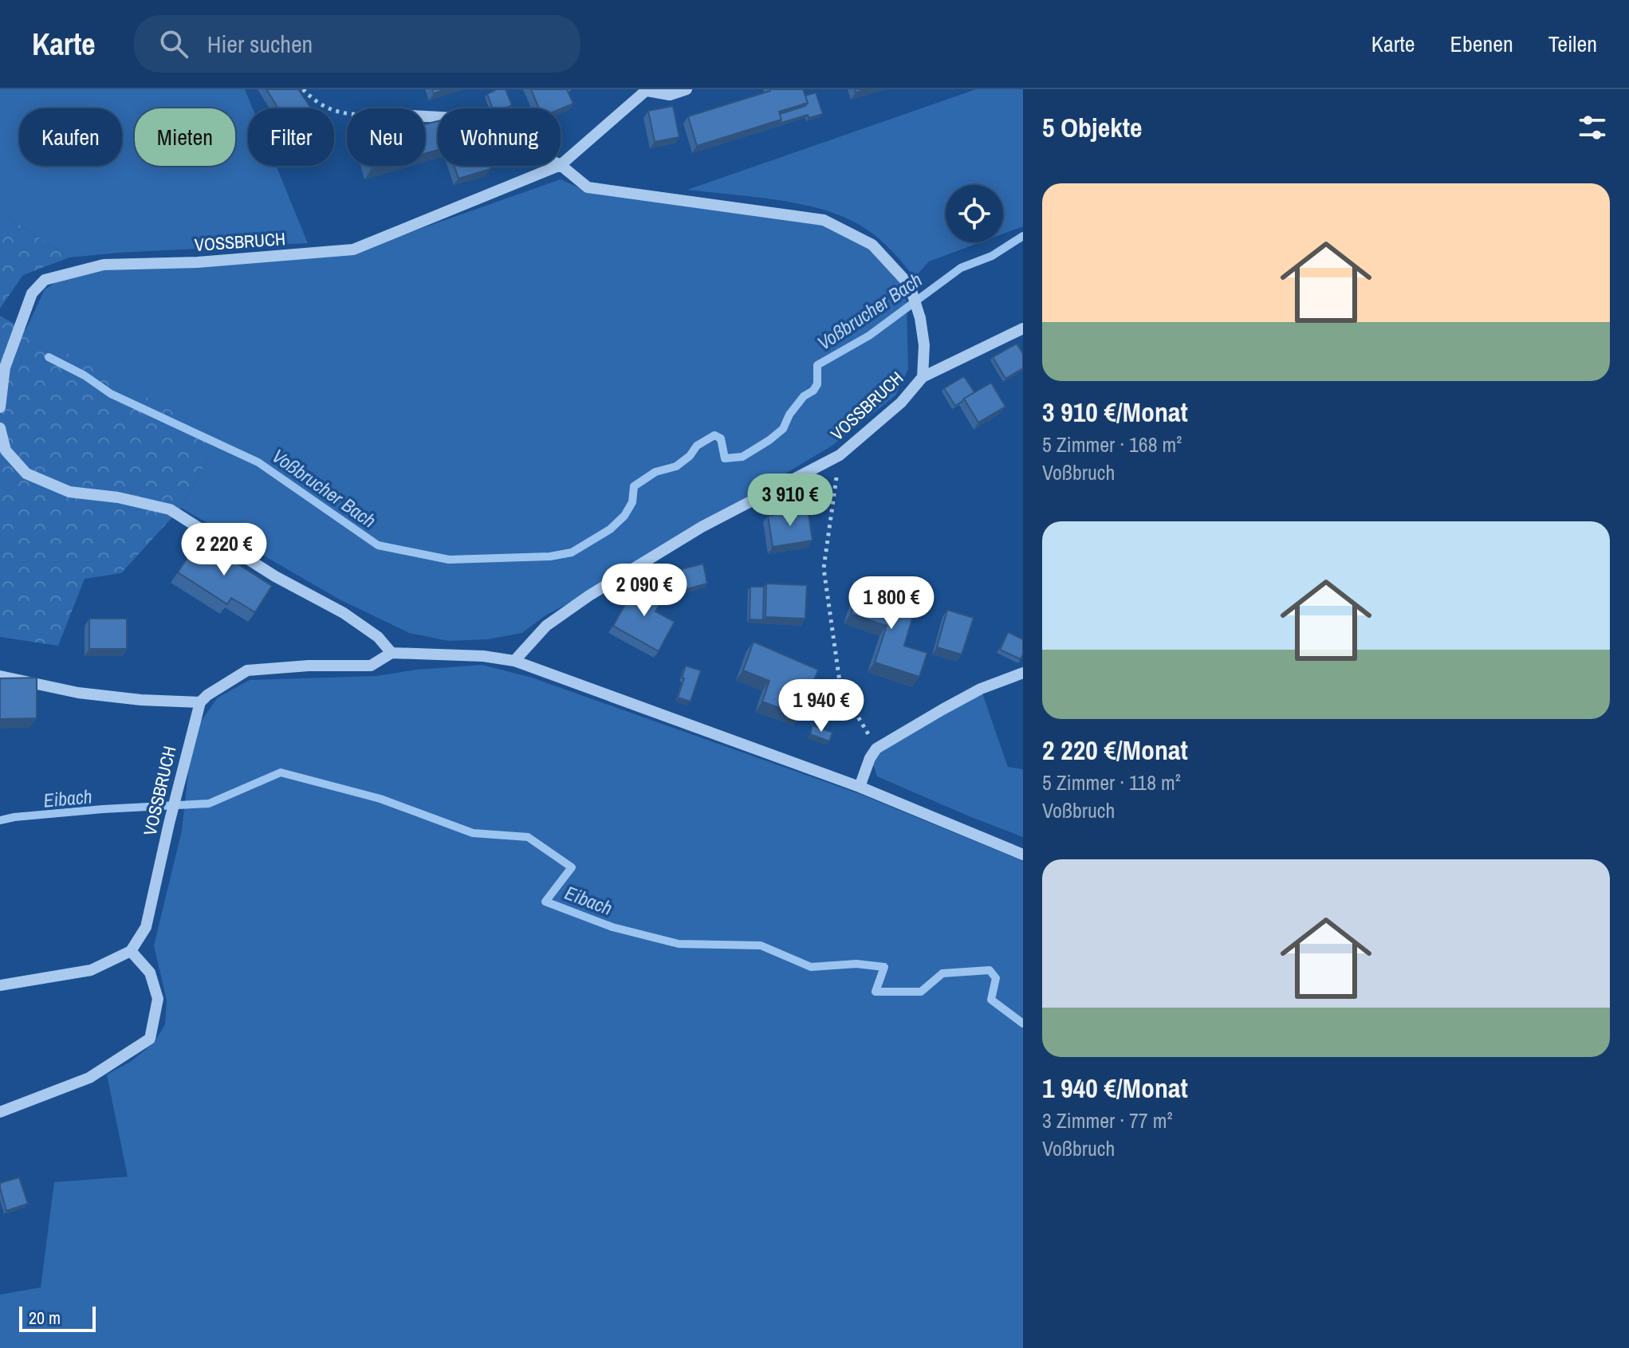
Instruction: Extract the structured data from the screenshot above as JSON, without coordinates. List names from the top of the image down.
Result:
{
  "streets": {
    "street": ["VOSSBRUCH"]
  },
  "water": ["Voßbrucher Bach", "Eibach"],
  "scale_bar": "20 m",
  "page": {
    "header": "Karte",
    "search": "Hier suchen",
    "nav": ["Karte", "Ebenen", "Teilen"],
    "heading": "5 Objekte",
    "chip": [
      "Kaufen",
      "Mieten",
      "Filter",
      "Neu",
      "Wohnung"
    ],
    "list": [
      {
        "name": "3 910 €/Monat",
        "note": "5 Zimmer · 168 m² · Voßbruch"
      },
      {
        "name": "2 220 €/Monat",
        "note": "5 Zimmer · 118 m² · Voßbruch"
      },
      {
        "name": "1 940 €/Monat",
        "note": "3 Zimmer · 77 m² · Voßbruch"
      }
    ],
    "price": [
      "3 910 €",
      "2 220 €",
      "2 090 €",
      "1 800 €",
      "1 940 €"
    ],
    "scale": "20 m"
  }
}
